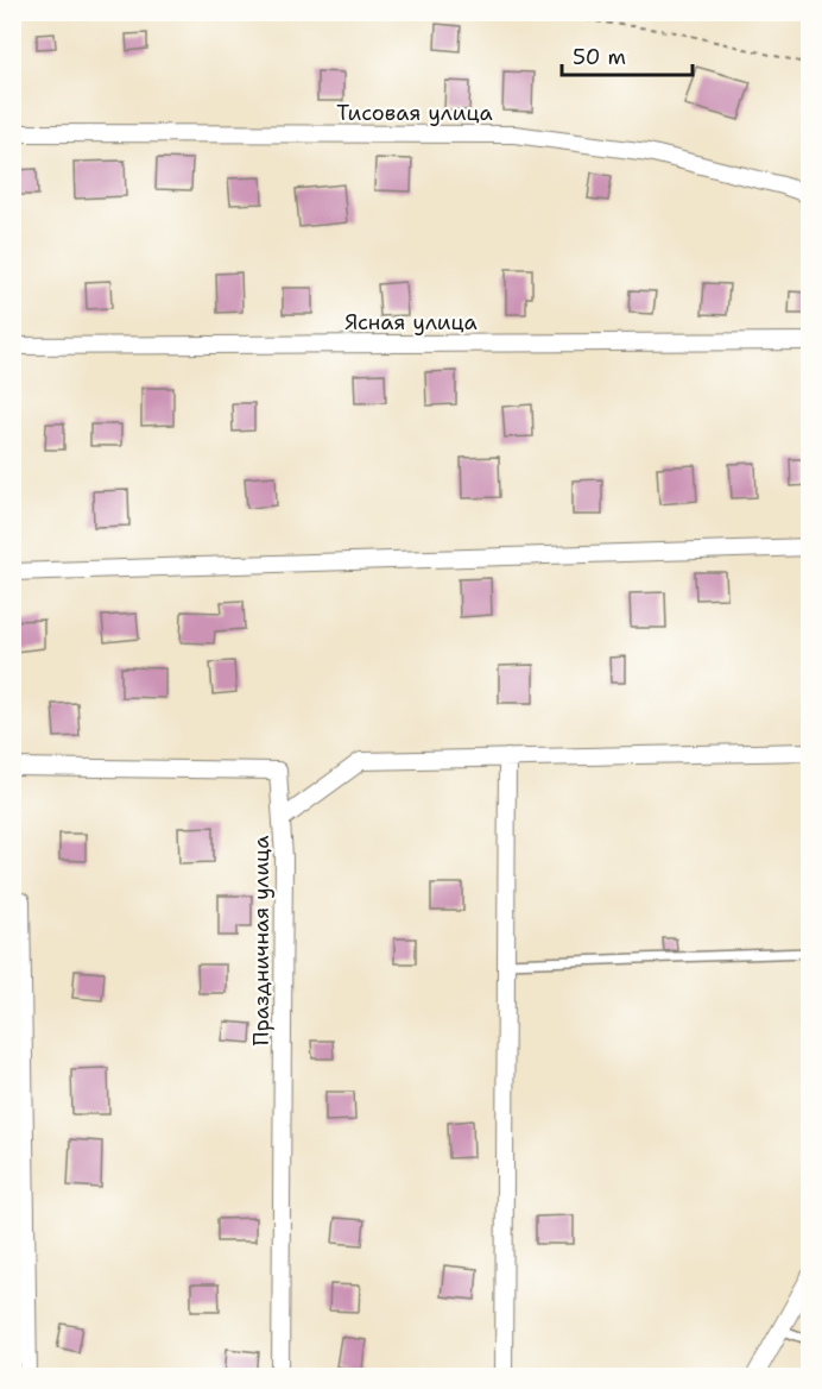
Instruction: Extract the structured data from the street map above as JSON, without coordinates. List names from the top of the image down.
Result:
{
  "streets": {
    "street": ["Тисовая улица", "Ясная улица", "Праздничная улица"]
  },
  "scale_bar": "50 m"
}
